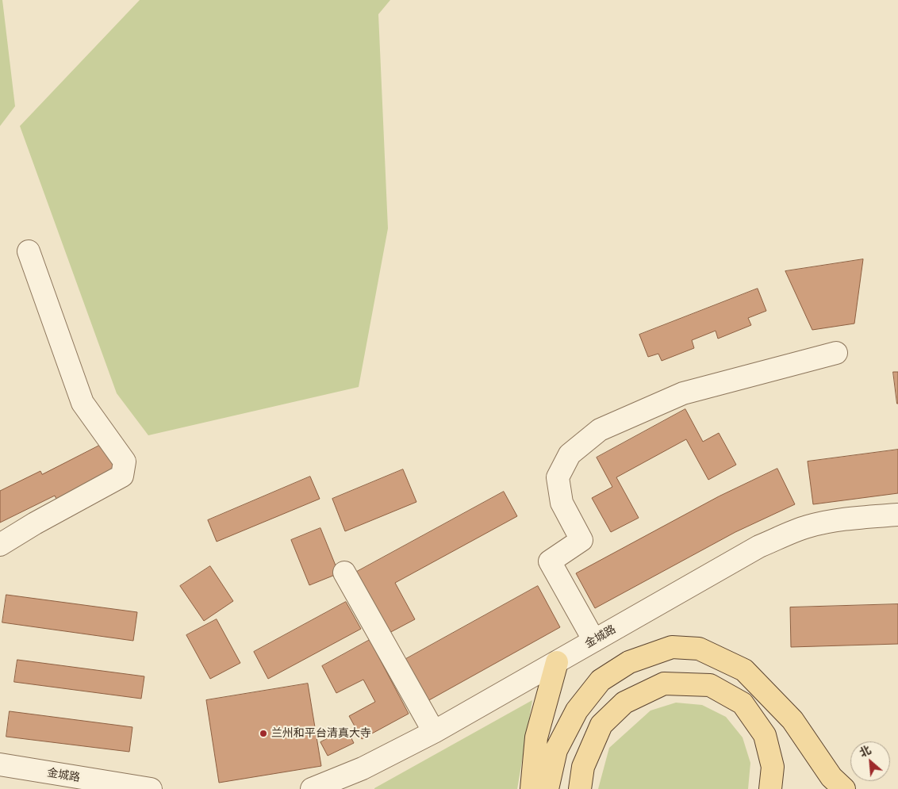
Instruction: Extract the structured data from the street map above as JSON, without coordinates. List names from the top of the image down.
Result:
{
  "streets": {
    "street": ["金城路"]
  },
  "places": ["兰州和平台清真大寺"],
  "north": "top left"
}
